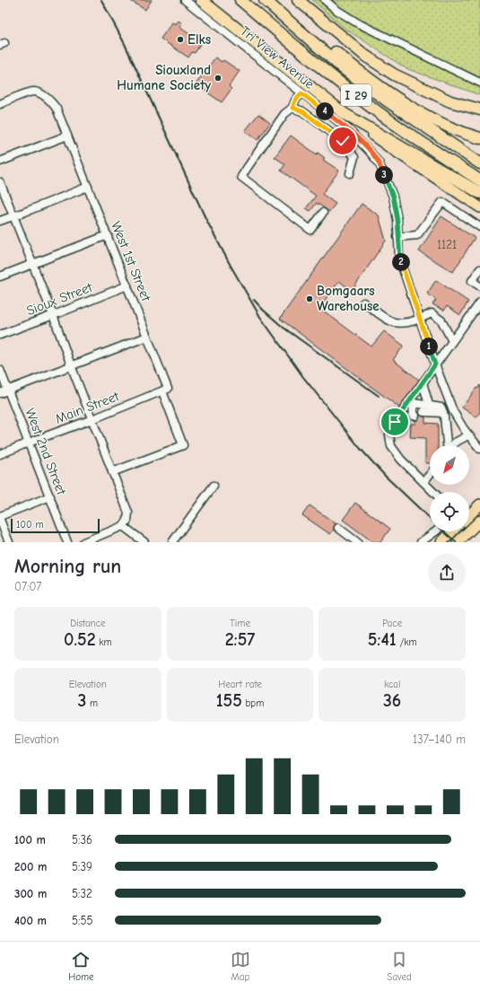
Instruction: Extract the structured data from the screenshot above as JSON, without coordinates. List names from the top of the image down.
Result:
{
  "streets": {
    "highway": ["I 29"],
    "street": [
      "Tri View Avenue",
      "West 1st Street",
      "Sioux Street",
      "Main Street",
      "West 2nd Street"
    ]
  },
  "crossings": [
    ["West 1st Street", "Sioux Street"],
    ["West 1st Street", "Main Street"],
    ["Main Street", "West 2nd Street"]
  ],
  "places": ["Elks", "Siouxland Humane Society", "Bomgaars Warehouse"],
  "house_numbers": ["1121"],
  "scale_bar": "100 m",
  "north": "bottom left",
  "page": {
    "pins": [
      "4",
      "3",
      "2",
      "1"
    ],
    "scale": "100 m",
    "heading": ["Morning run", "07:07"],
    "stats": [
      ["Distance", "0.52 km"],
      ["Time", "2:57"],
      ["Pace", "5:41 /km"],
      ["Elevation", "3 m"],
      ["Heart rate", "155 bpm"],
      ["kcal", "36"]
    ],
    "chart": ["Elevation", "137–140 m"],
    "list": [
      {
        "name": "100 m",
        "note": "5:36"
      },
      {
        "name": "200 m",
        "note": "5:39"
      },
      {
        "name": "300 m",
        "note": "5:32"
      },
      {
        "name": "400 m",
        "note": "5:55"
      }
    ],
    "tabs": ["Home", "Map", "Saved"]
  }
}
